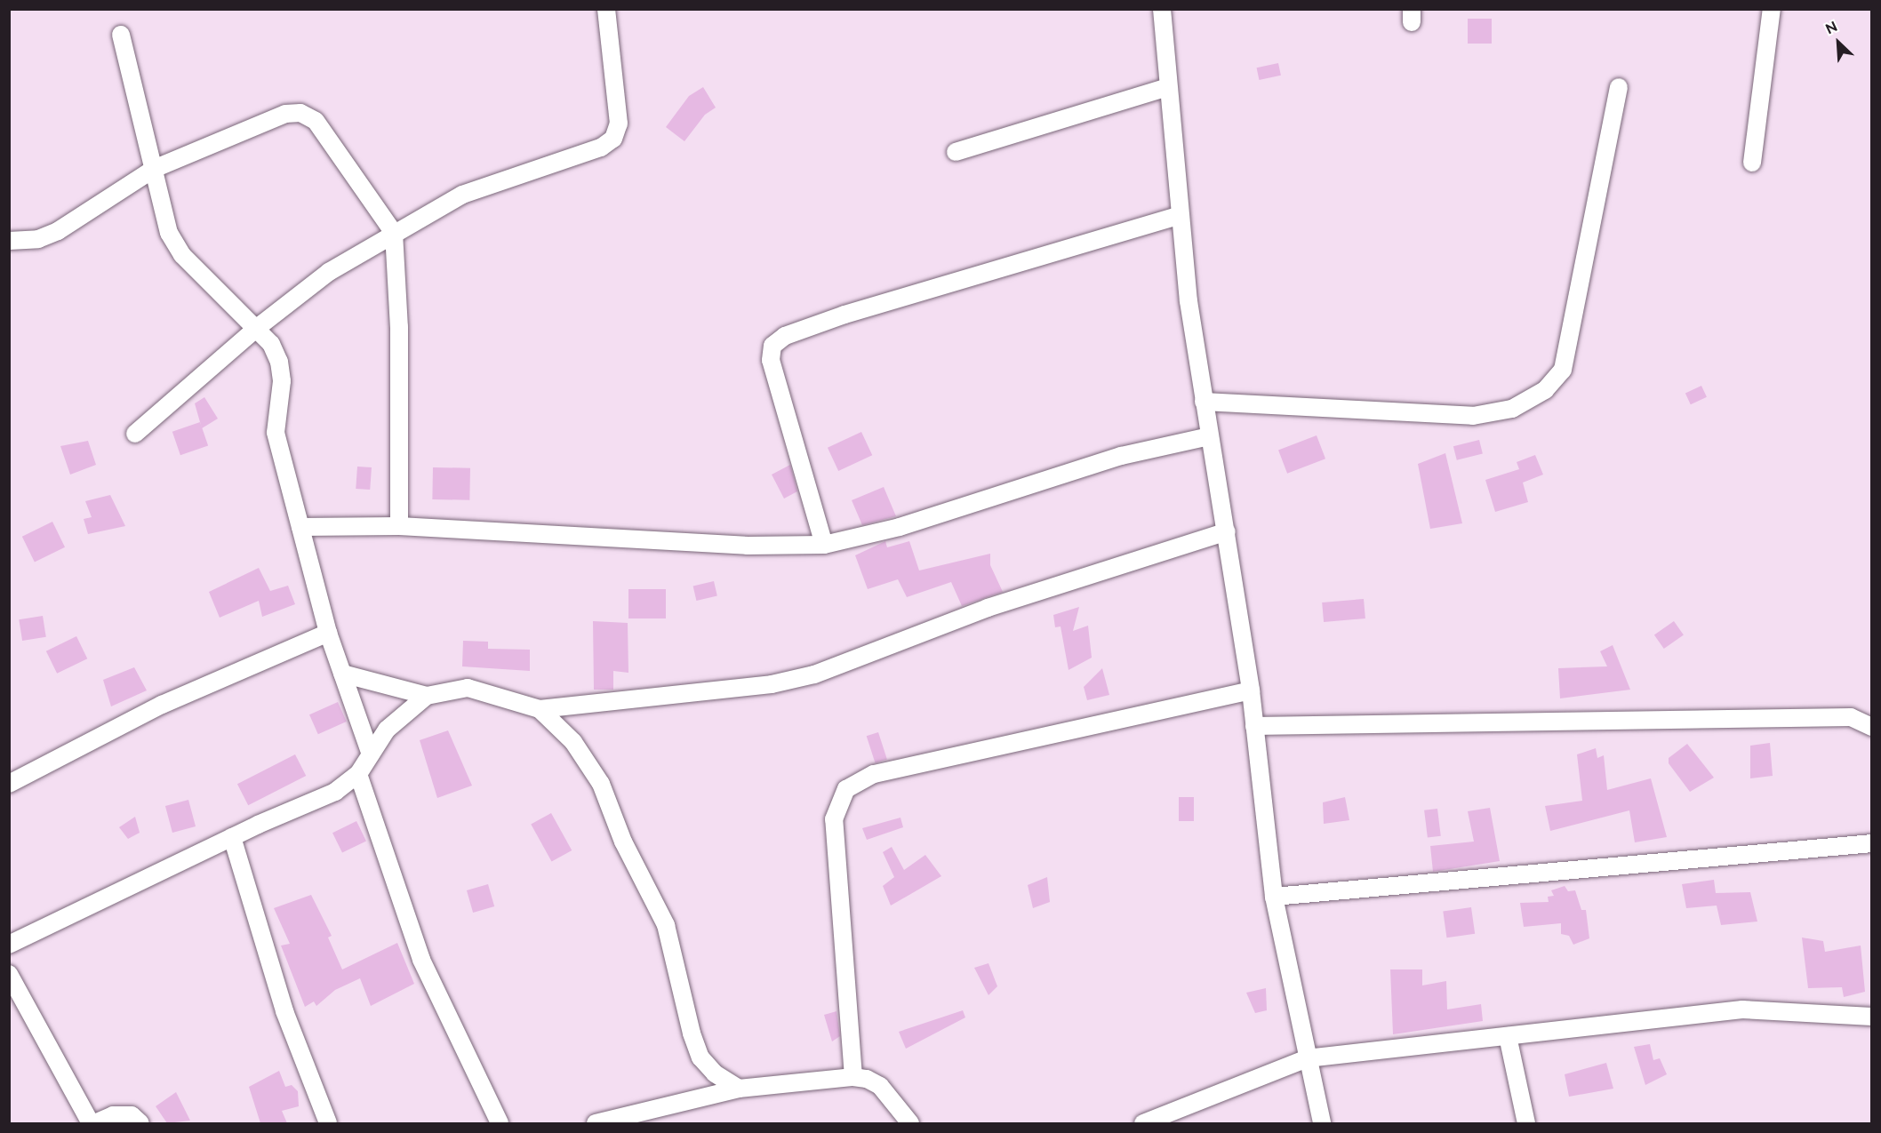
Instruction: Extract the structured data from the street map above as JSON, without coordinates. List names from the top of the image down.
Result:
{
  "north": "top left"
}
